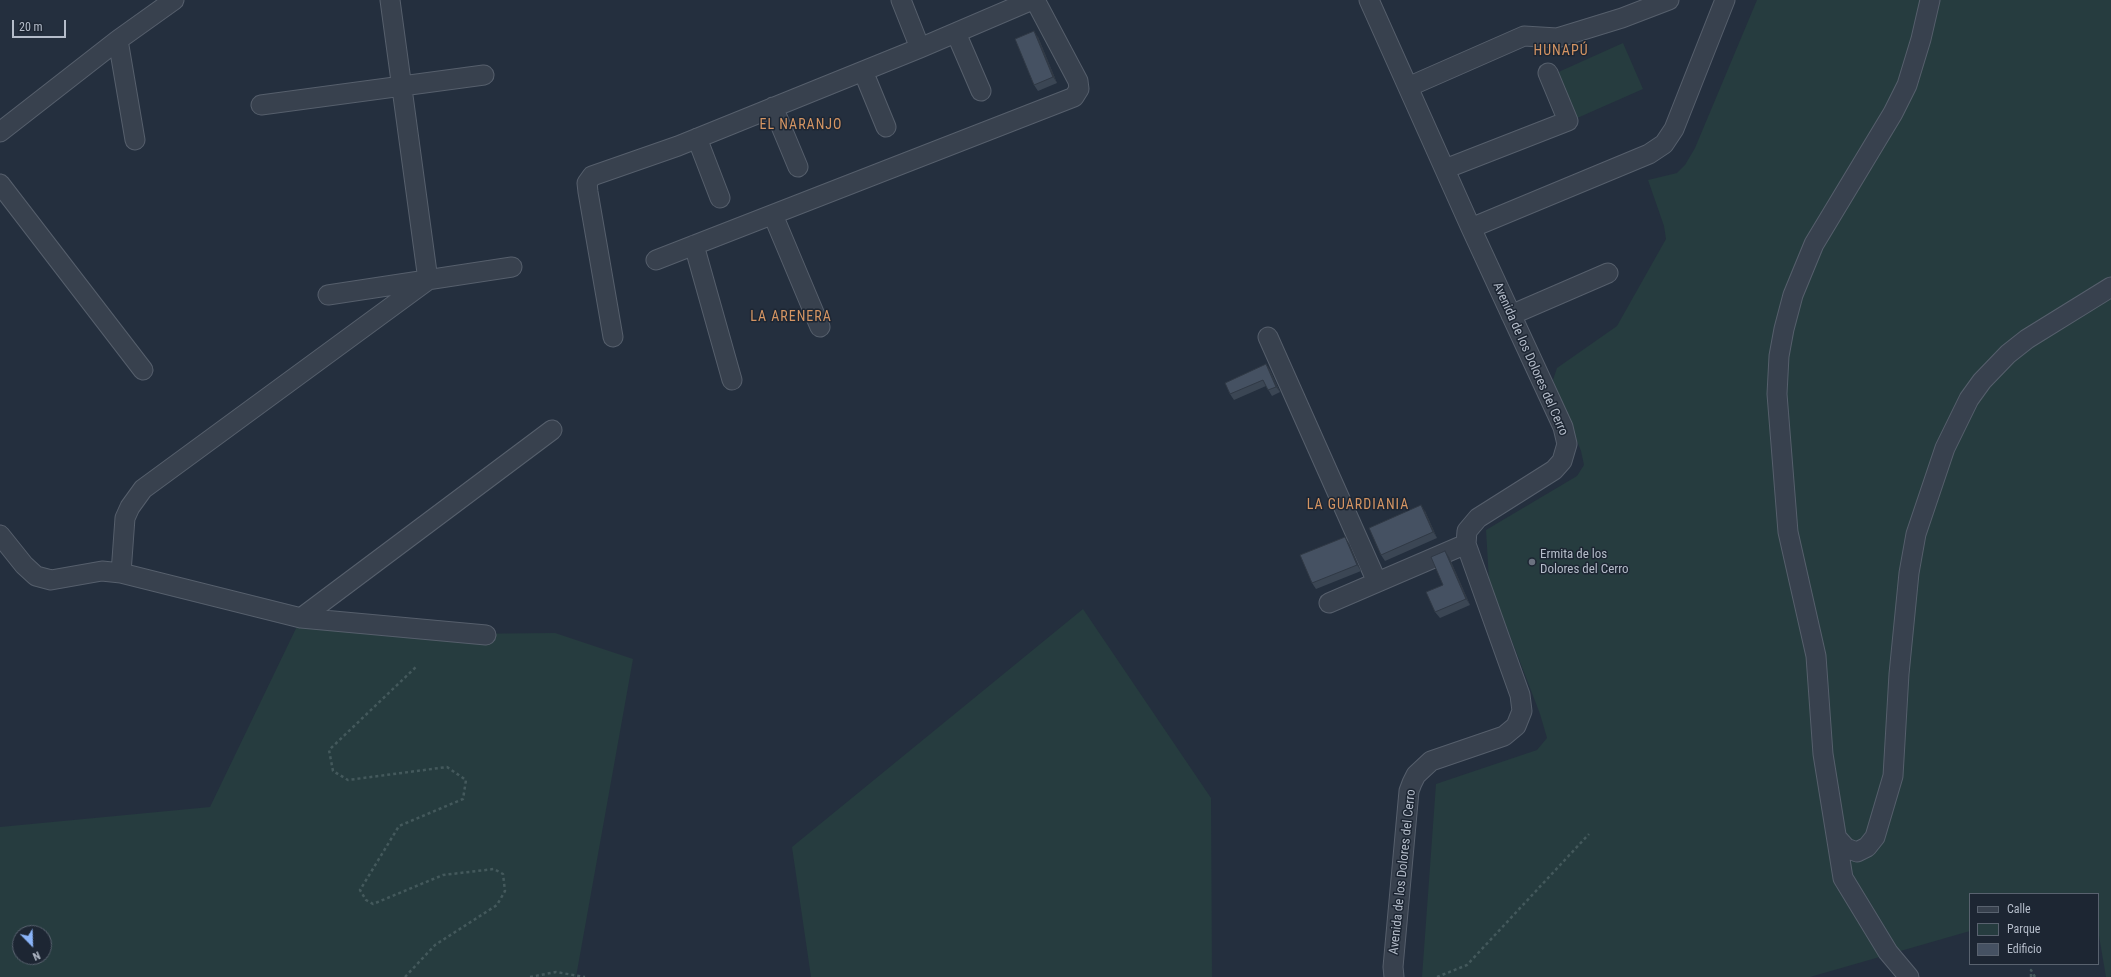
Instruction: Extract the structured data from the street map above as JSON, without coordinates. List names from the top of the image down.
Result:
{
  "streets": {
    "street": ["Avenida de los Dolores del Cerro"]
  },
  "districts": [
    "HUNAPÚ",
    "EL NARANJO",
    "LA ARENERA",
    "LA GUARDIANIA"
  ],
  "places": ["Ermita de los Dolores del Cerro"],
  "legend": ["Calle", "Parque", "Edificio"],
  "scale_bar": "20 m",
  "north": "bottom right"
}
